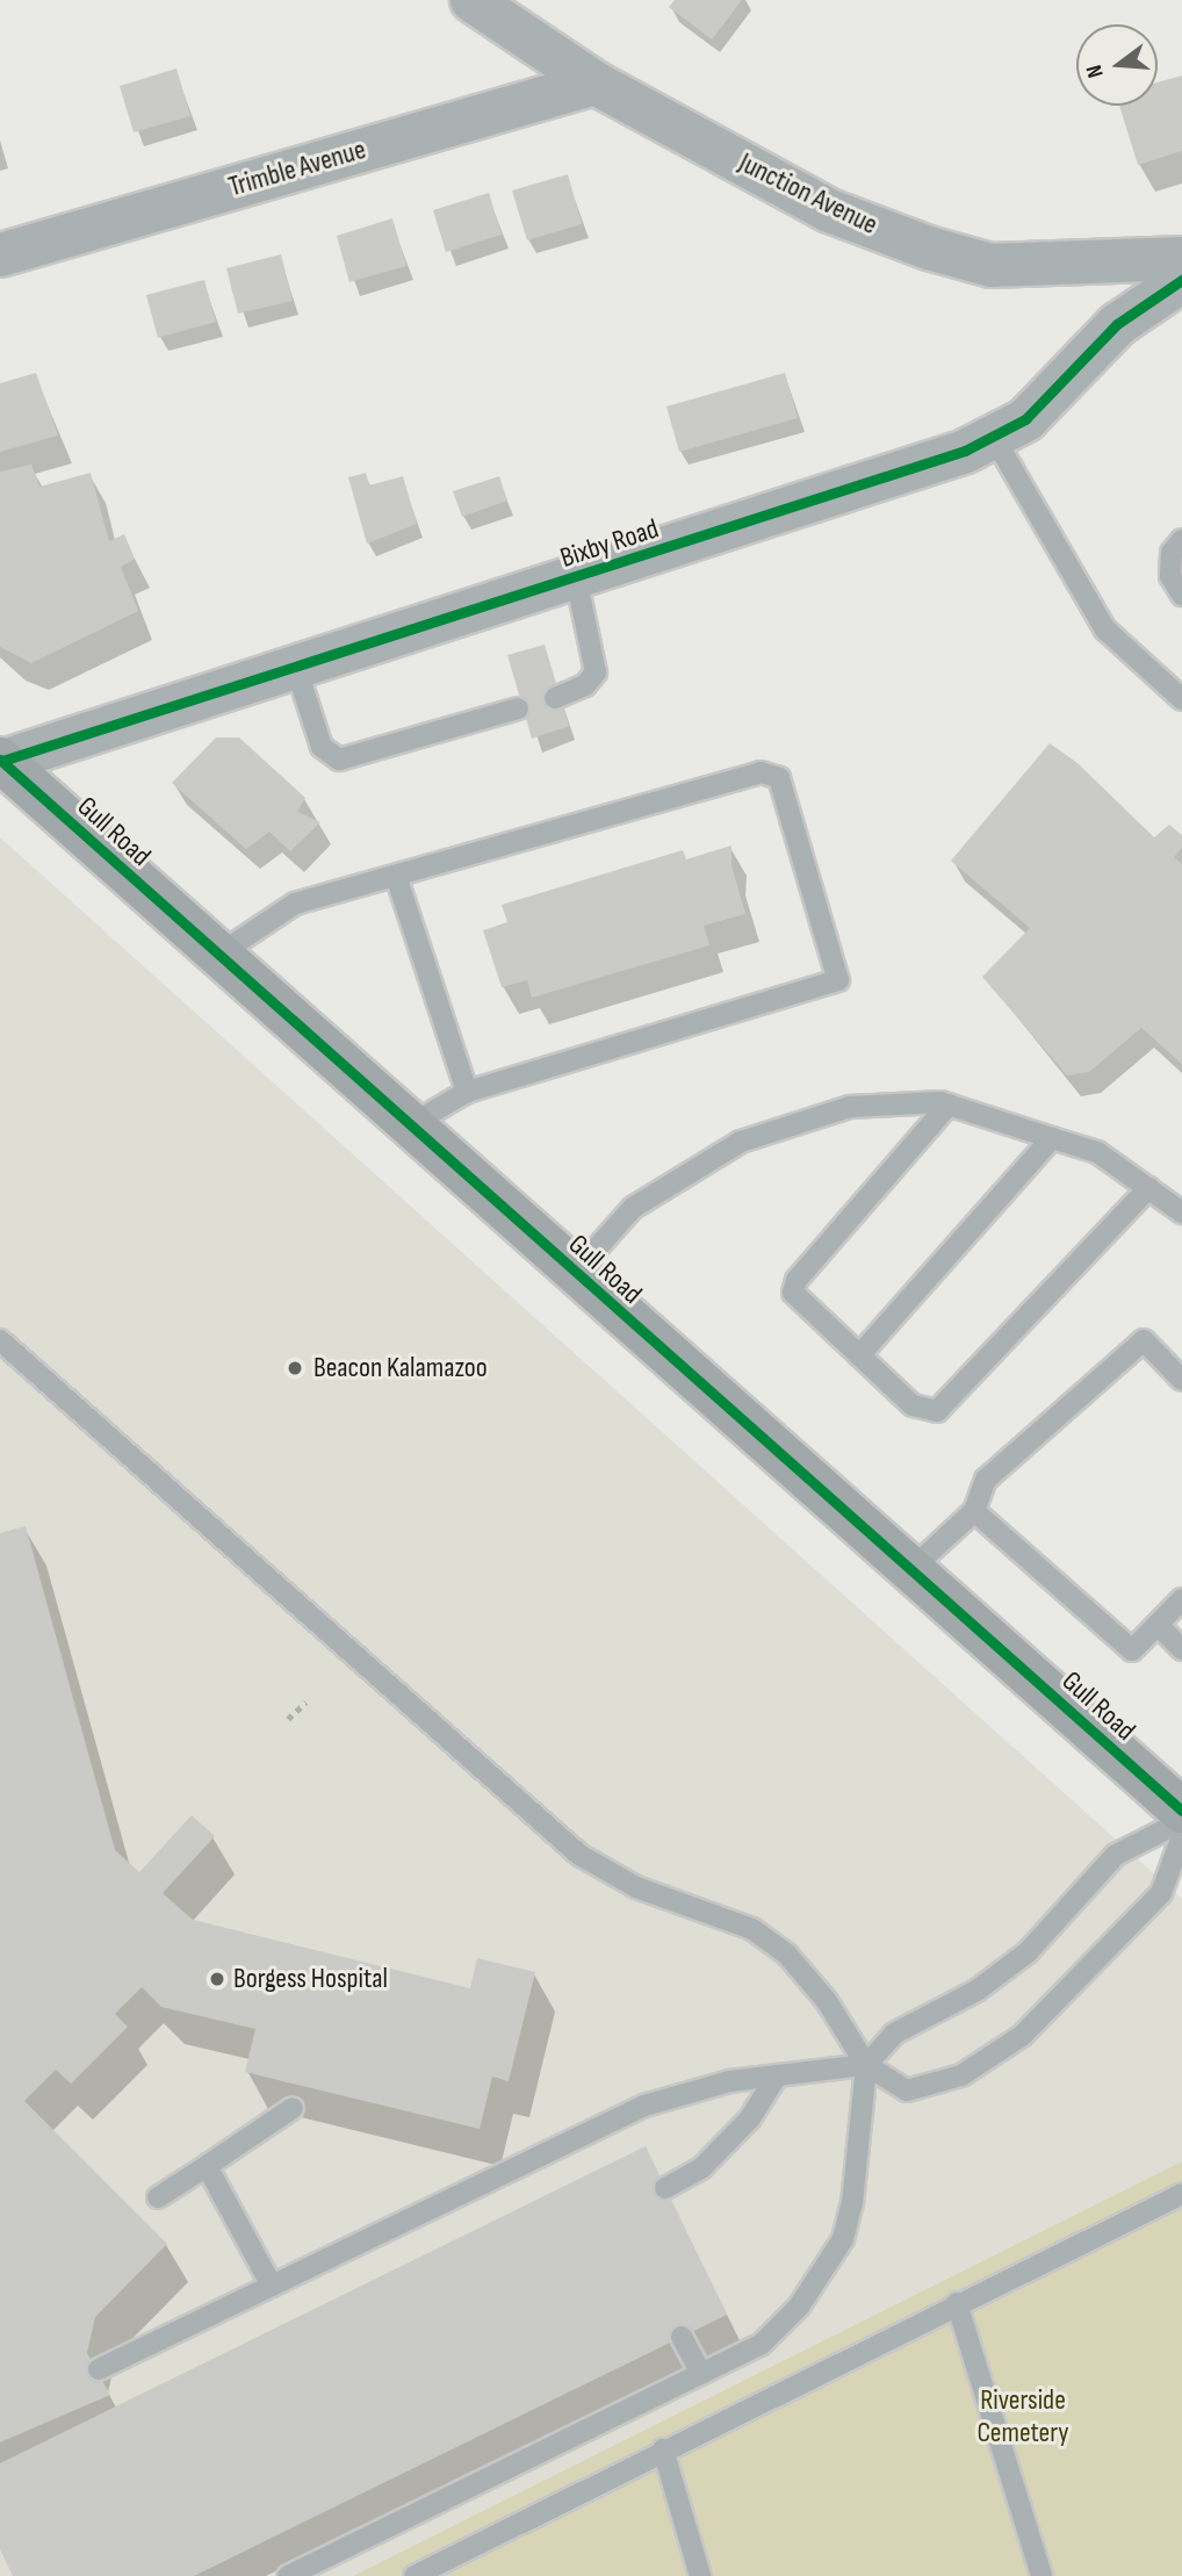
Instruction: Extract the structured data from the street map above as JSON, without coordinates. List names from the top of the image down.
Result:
{
  "streets": {
    "main road": ["Gull Road"],
    "street": ["Trimble Avenue", "Junction Avenue", "Bixby Road"]
  },
  "crossings": [
    ["Trimble Avenue", "Junction Avenue"],
    ["Bixby Road", "Gull Road"]
  ],
  "parks": ["Riverside Cemetery"],
  "places": ["Beacon Kalamazoo", "Borgess Hospital"],
  "north": "left"
}
